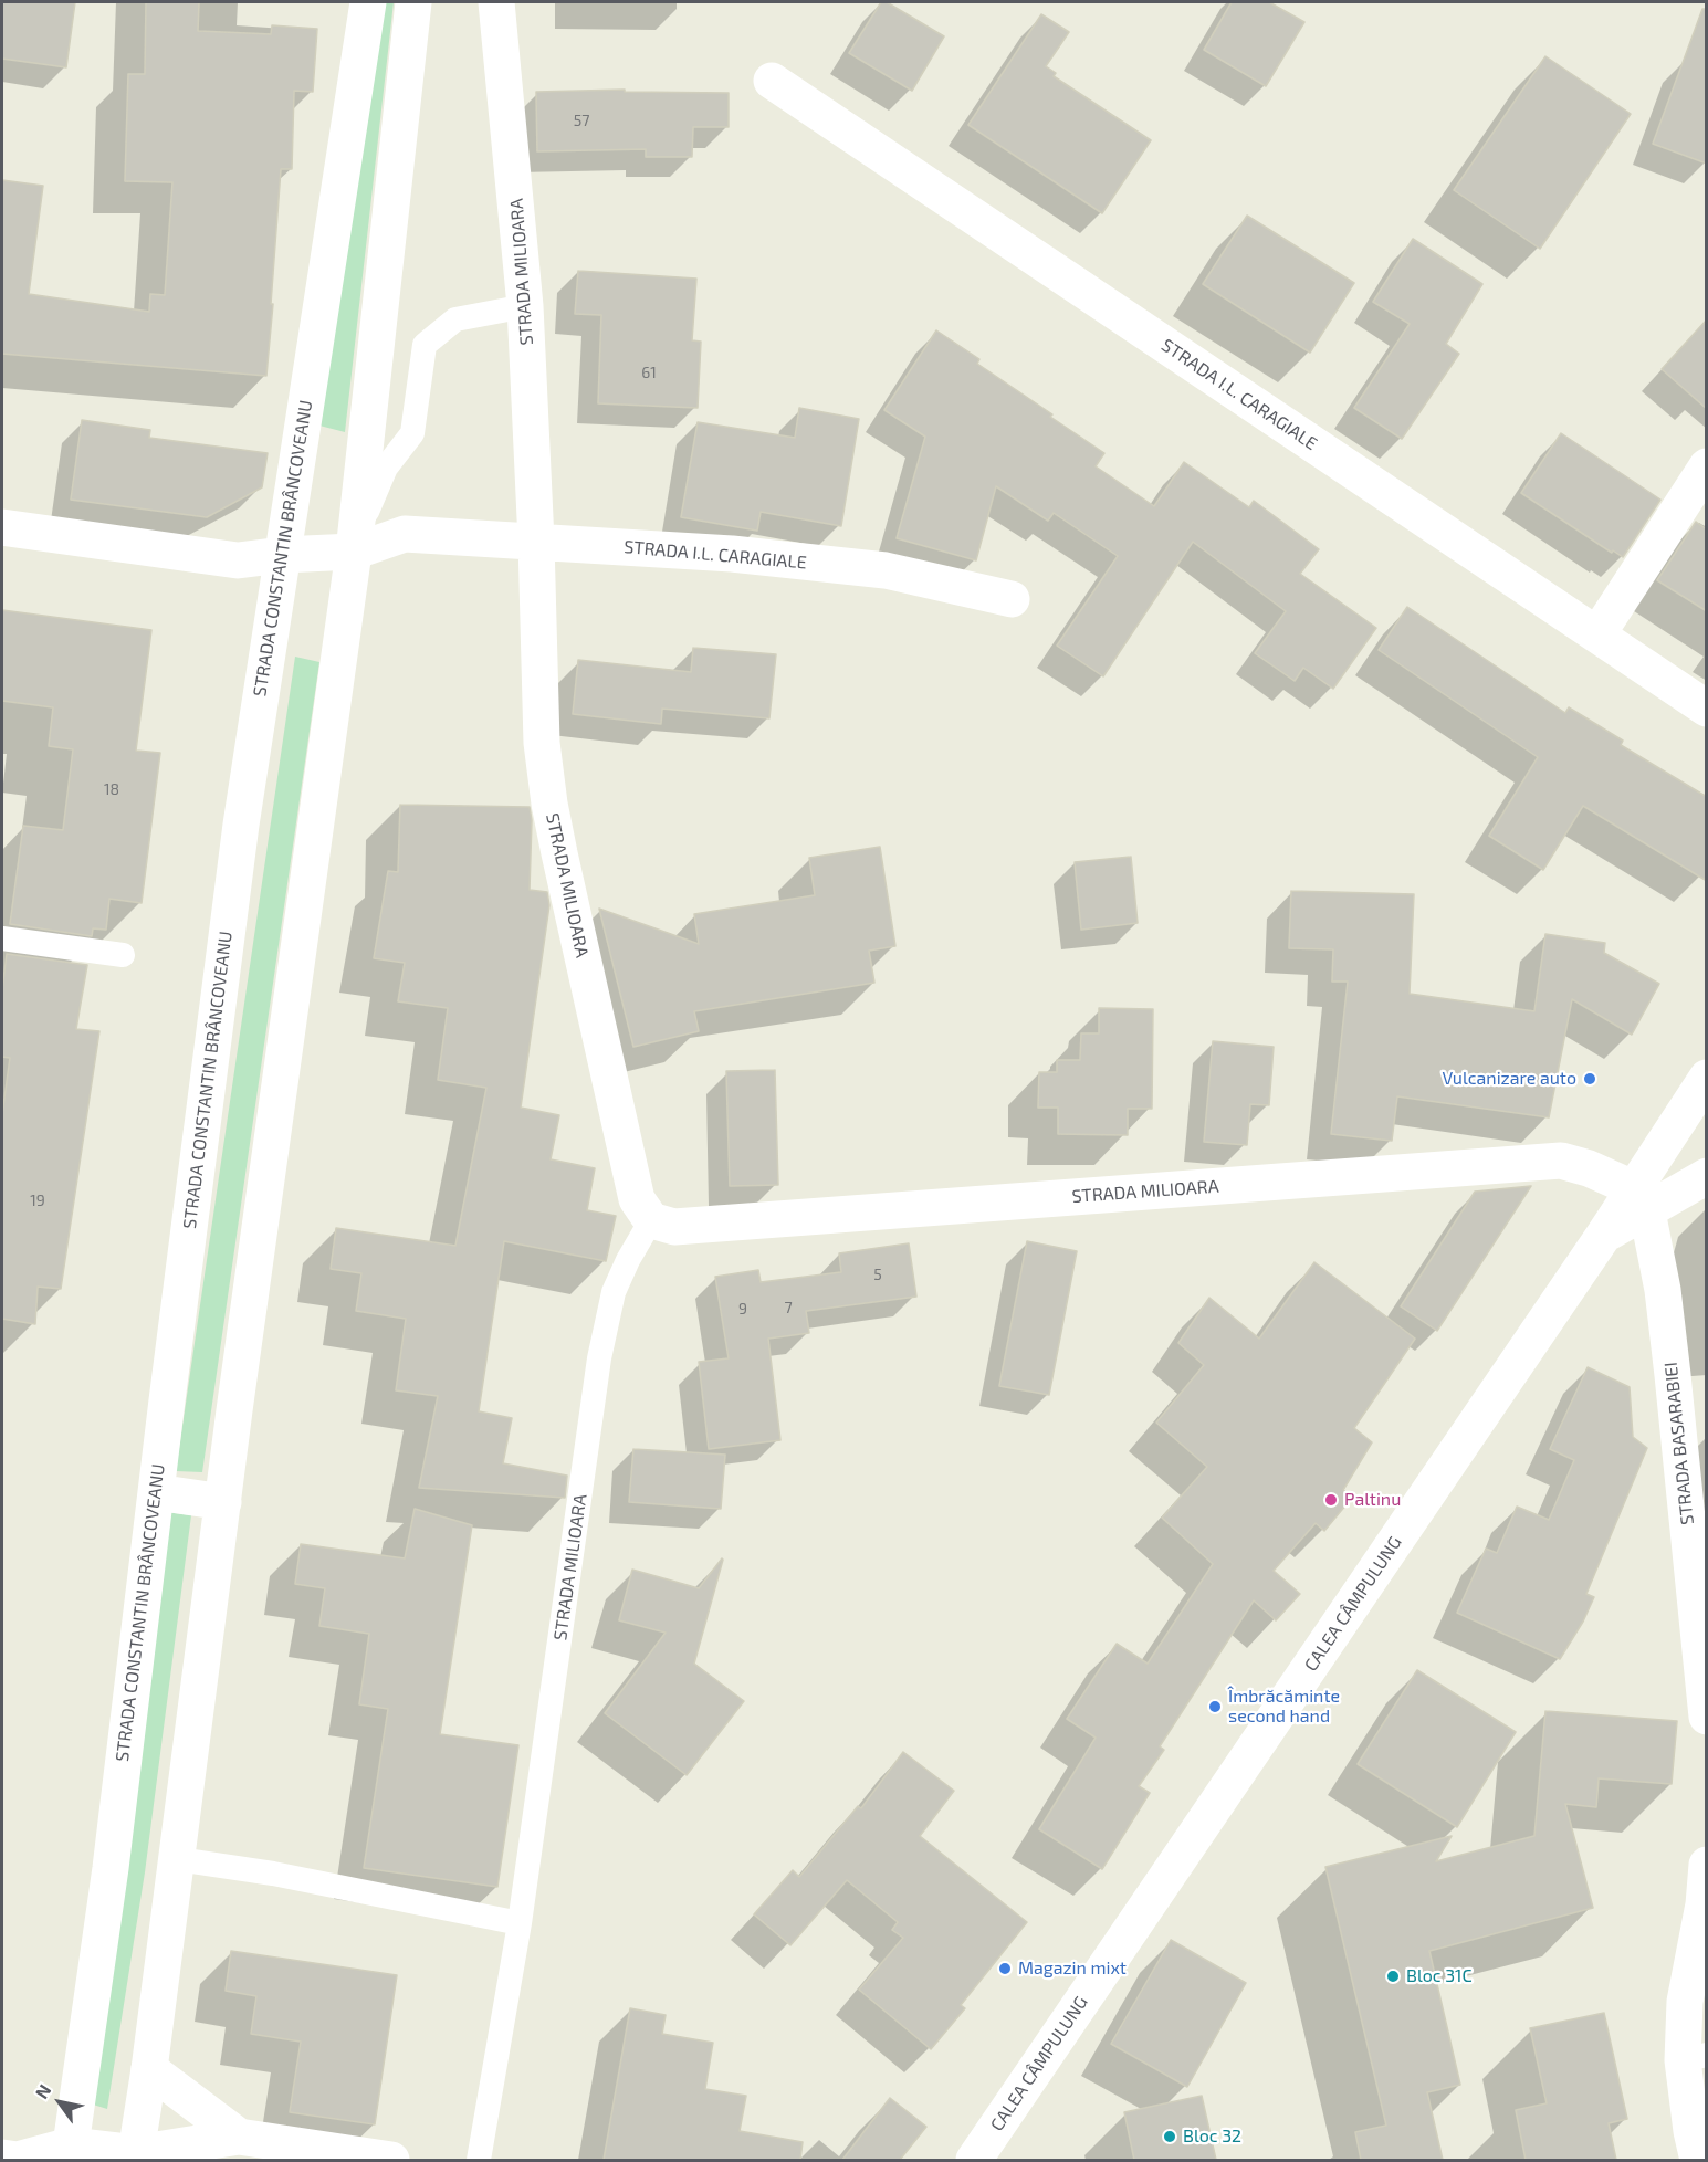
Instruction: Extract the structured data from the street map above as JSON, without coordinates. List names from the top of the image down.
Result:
{
  "streets": {
    "street": [
      "STRADA MILIOARA",
      "STRADA I.L. CARAGIALE",
      "STRADA CONSTANTIN BRÂNCOVEANU",
      "STRADA BASARABIEI",
      "CALEA CÂMPULUNG"
    ]
  },
  "crossings": [
    ["STRADA MILIOARA", "STRADA I.L. CARAGIALE"],
    ["STRADA MILIOARA", "STRADA BASARABIEI"],
    ["STRADA MILIOARA", "CALEA CÂMPULUNG"],
    ["STRADA BASARABIEI", "CALEA CÂMPULUNG"]
  ],
  "places": [
    "Vulcanizare auto",
    "Paltinu",
    "Îmbrăcăminte second hand",
    "Magazin mixt",
    "Bloc 31C",
    "Bloc 32"
  ],
  "house_numbers": [
    "57",
    "61",
    "18",
    "19",
    "5",
    "7",
    "9"
  ],
  "north": "top left"
}
